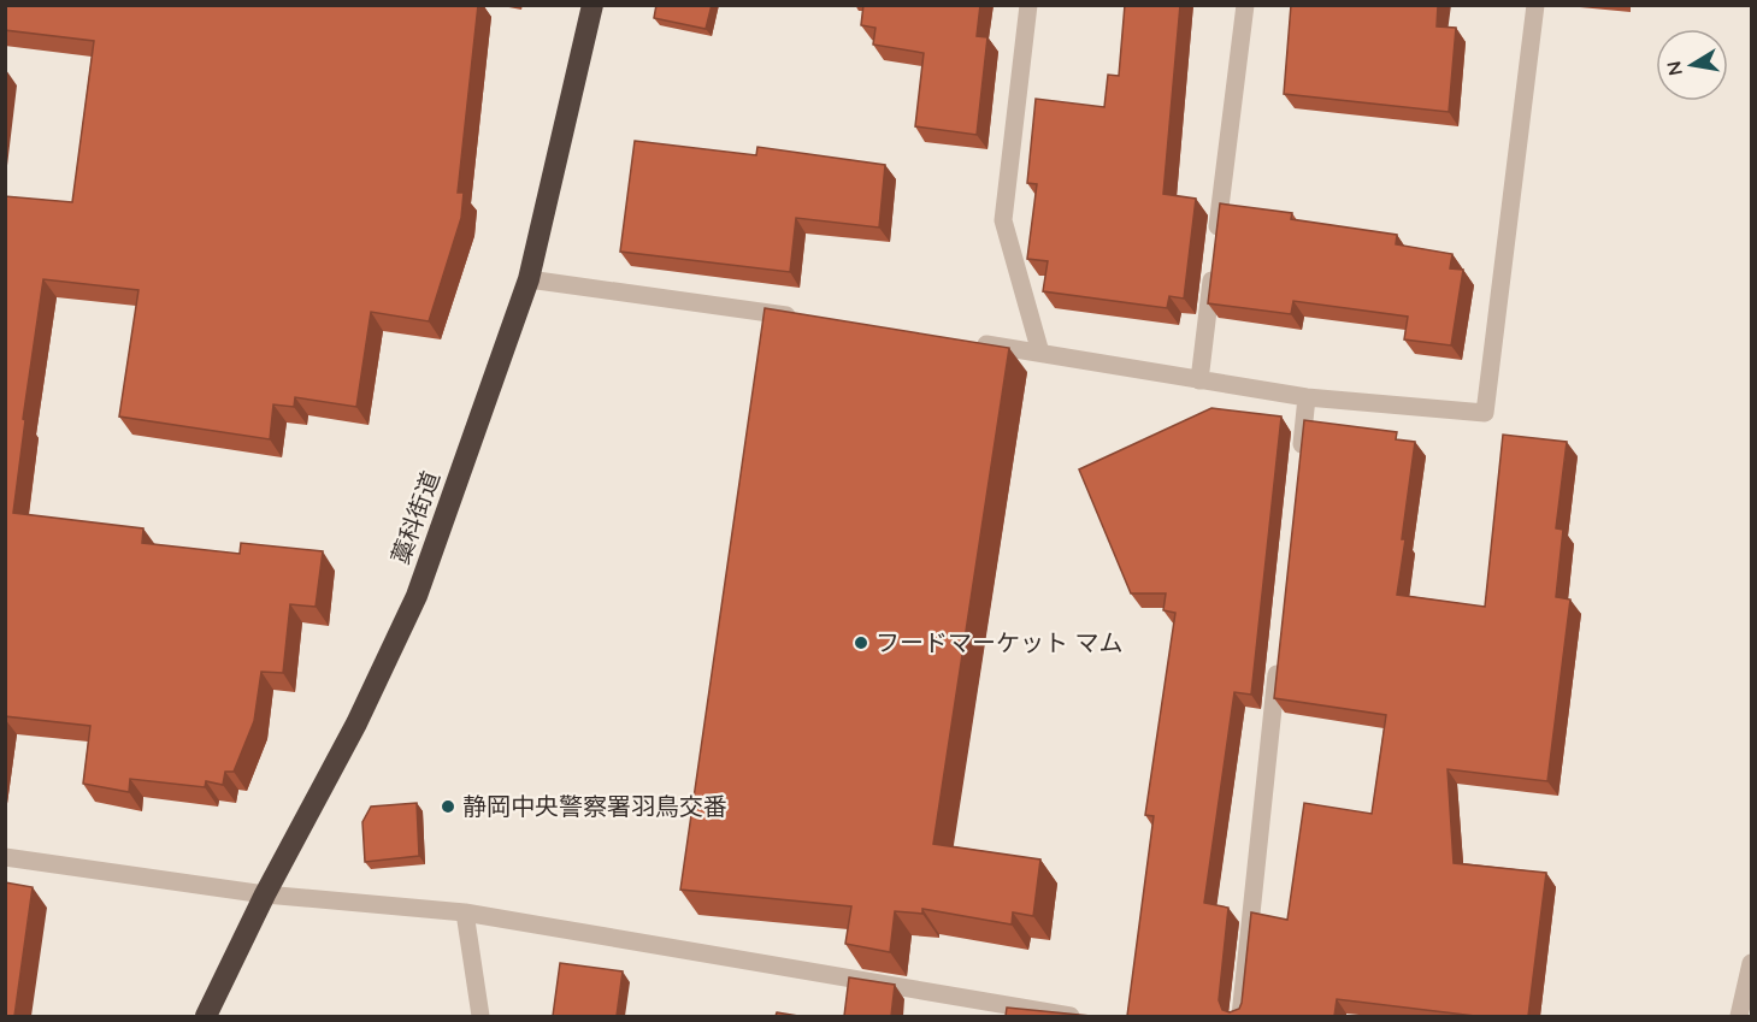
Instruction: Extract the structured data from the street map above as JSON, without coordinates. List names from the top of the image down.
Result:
{
  "streets": {
    "highway": ["藁科街道"]
  },
  "places": ["フードマーケット マム", "静岡中央警察署羽鳥交番"],
  "north": "left"
}
